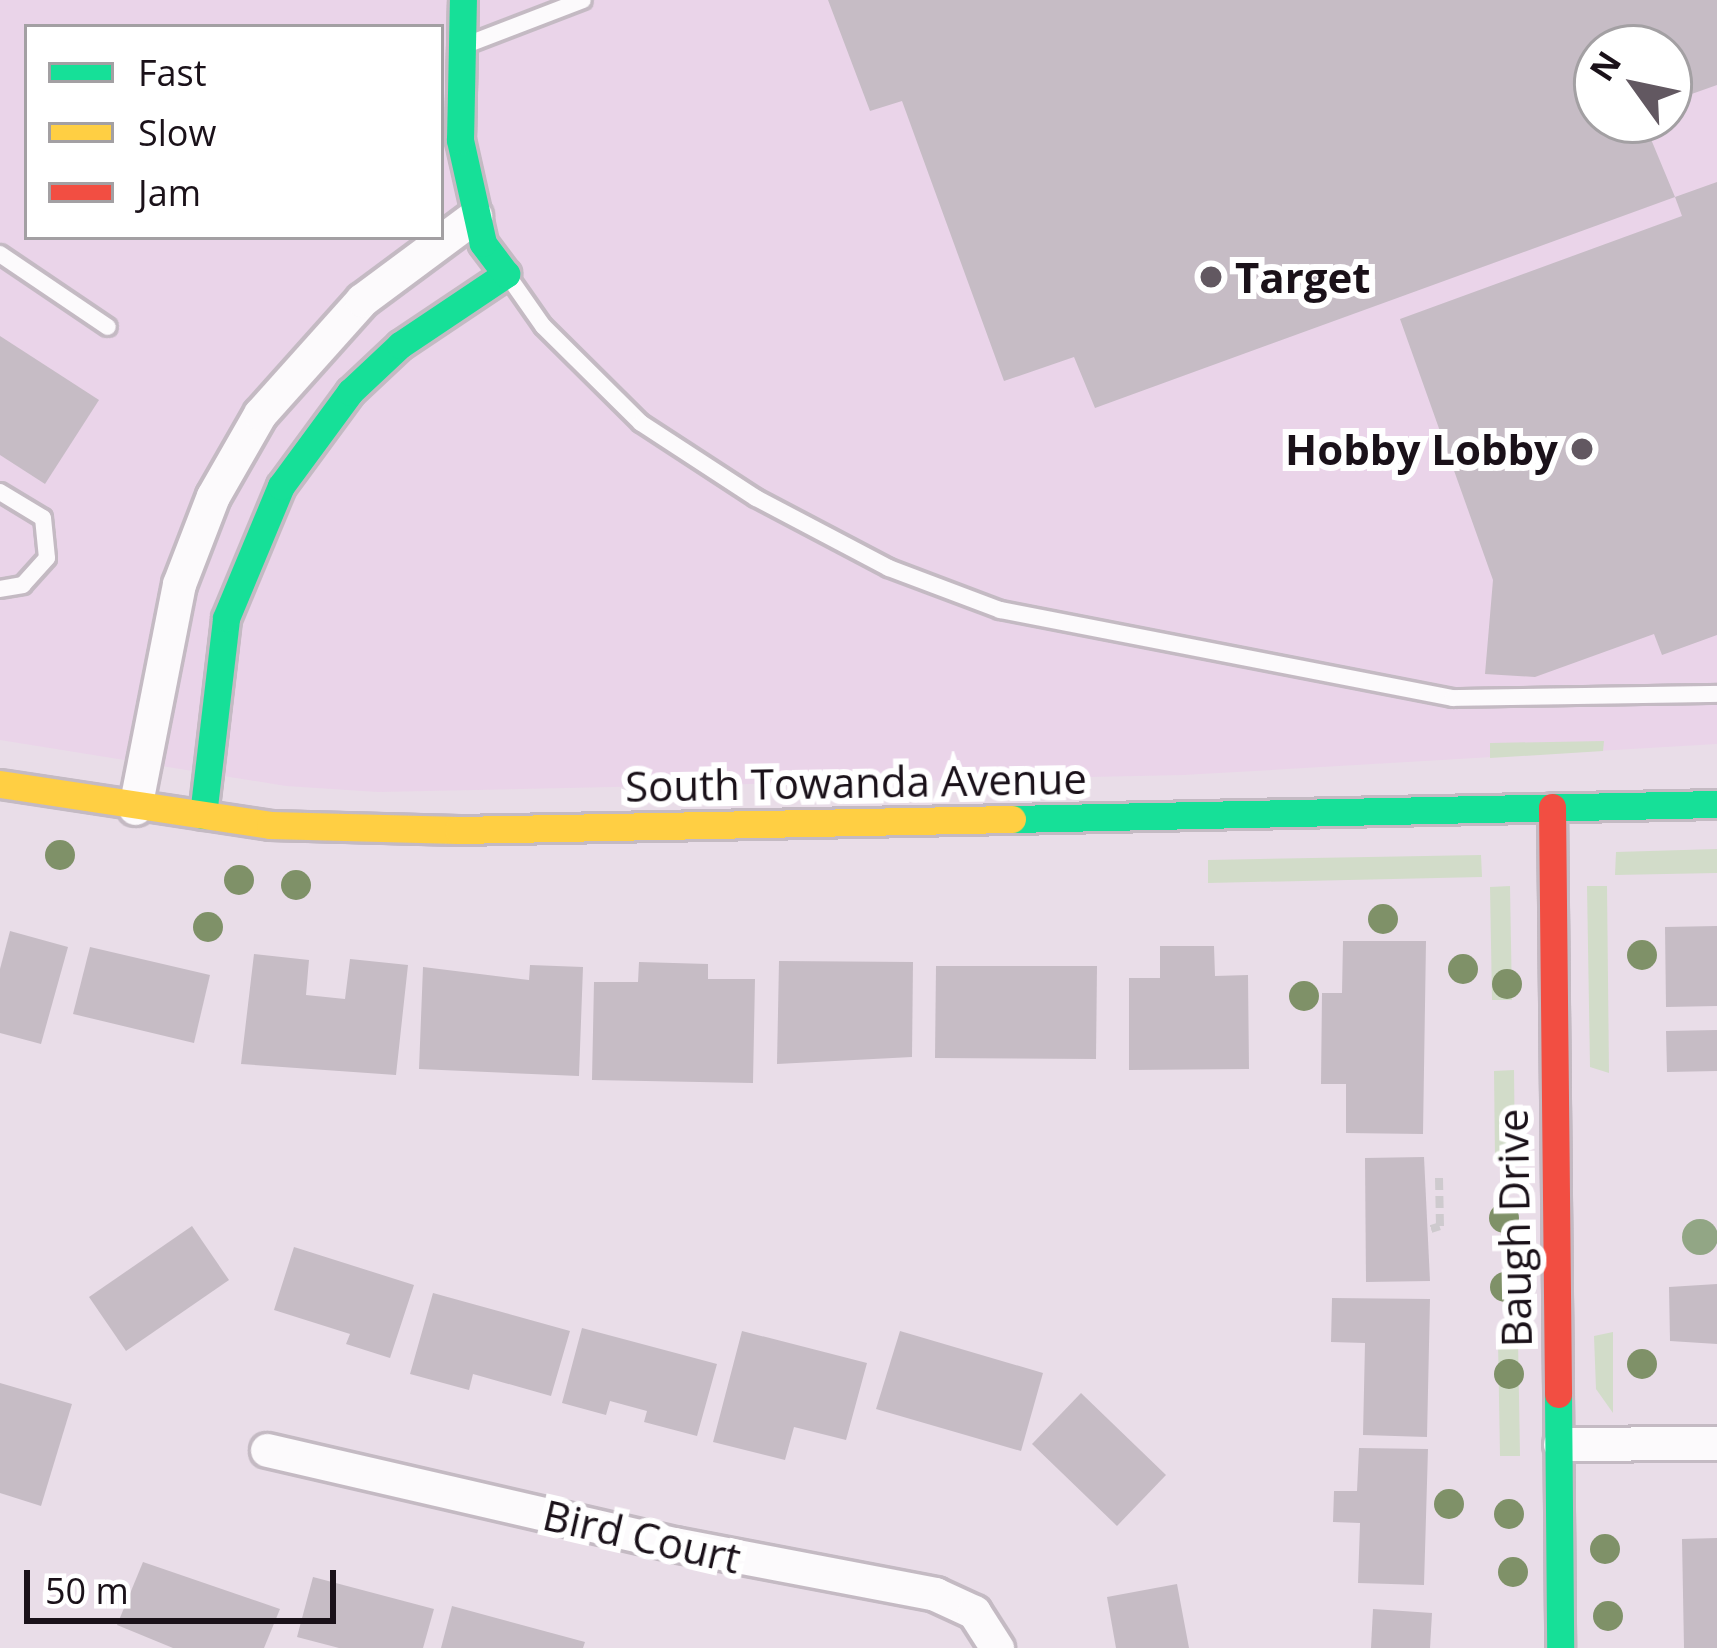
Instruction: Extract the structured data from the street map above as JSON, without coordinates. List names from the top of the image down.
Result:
{
  "streets": {
    "street": ["South Towanda Avenue", "Baugh Drive", "Bird Court"]
  },
  "crossings": [
    ["South Towanda Avenue", "Baugh Drive"]
  ],
  "places": ["Target", "Hobby Lobby"],
  "legend": ["Fast", "Slow", "Jam"],
  "scale_bar": "50 m",
  "north": "top left"
}
